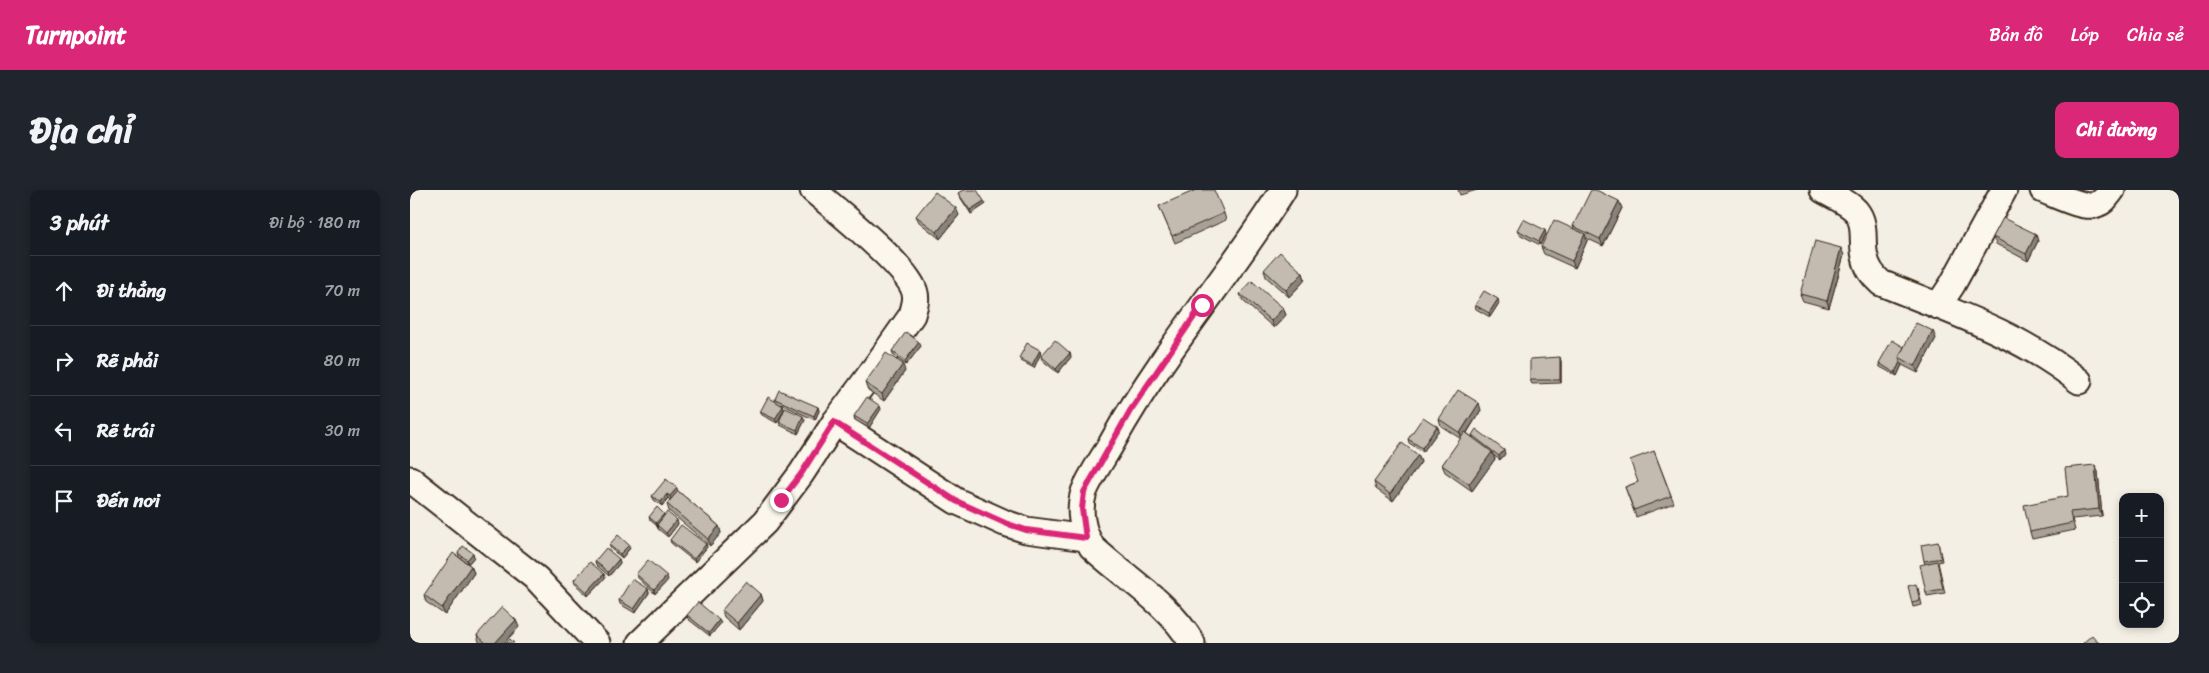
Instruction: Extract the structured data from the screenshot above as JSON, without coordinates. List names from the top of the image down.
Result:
{
  "page": {
    "header": "Turnpoint",
    "nav": ["Bản đồ", "Lớp", "Chia sẻ"],
    "title": "Địa chỉ",
    "buttons": "Chỉ đường",
    "heading": ["3 phút", "Đi bộ · 180 m"],
    "list": [
      ["Đi thẳng", "70 m"],
      ["Rẽ phải", "80 m"],
      ["Rẽ trái", "30 m"],
      "Đến nơi"
    ],
    "map_buttons": ["+", "−"]
  }
}
